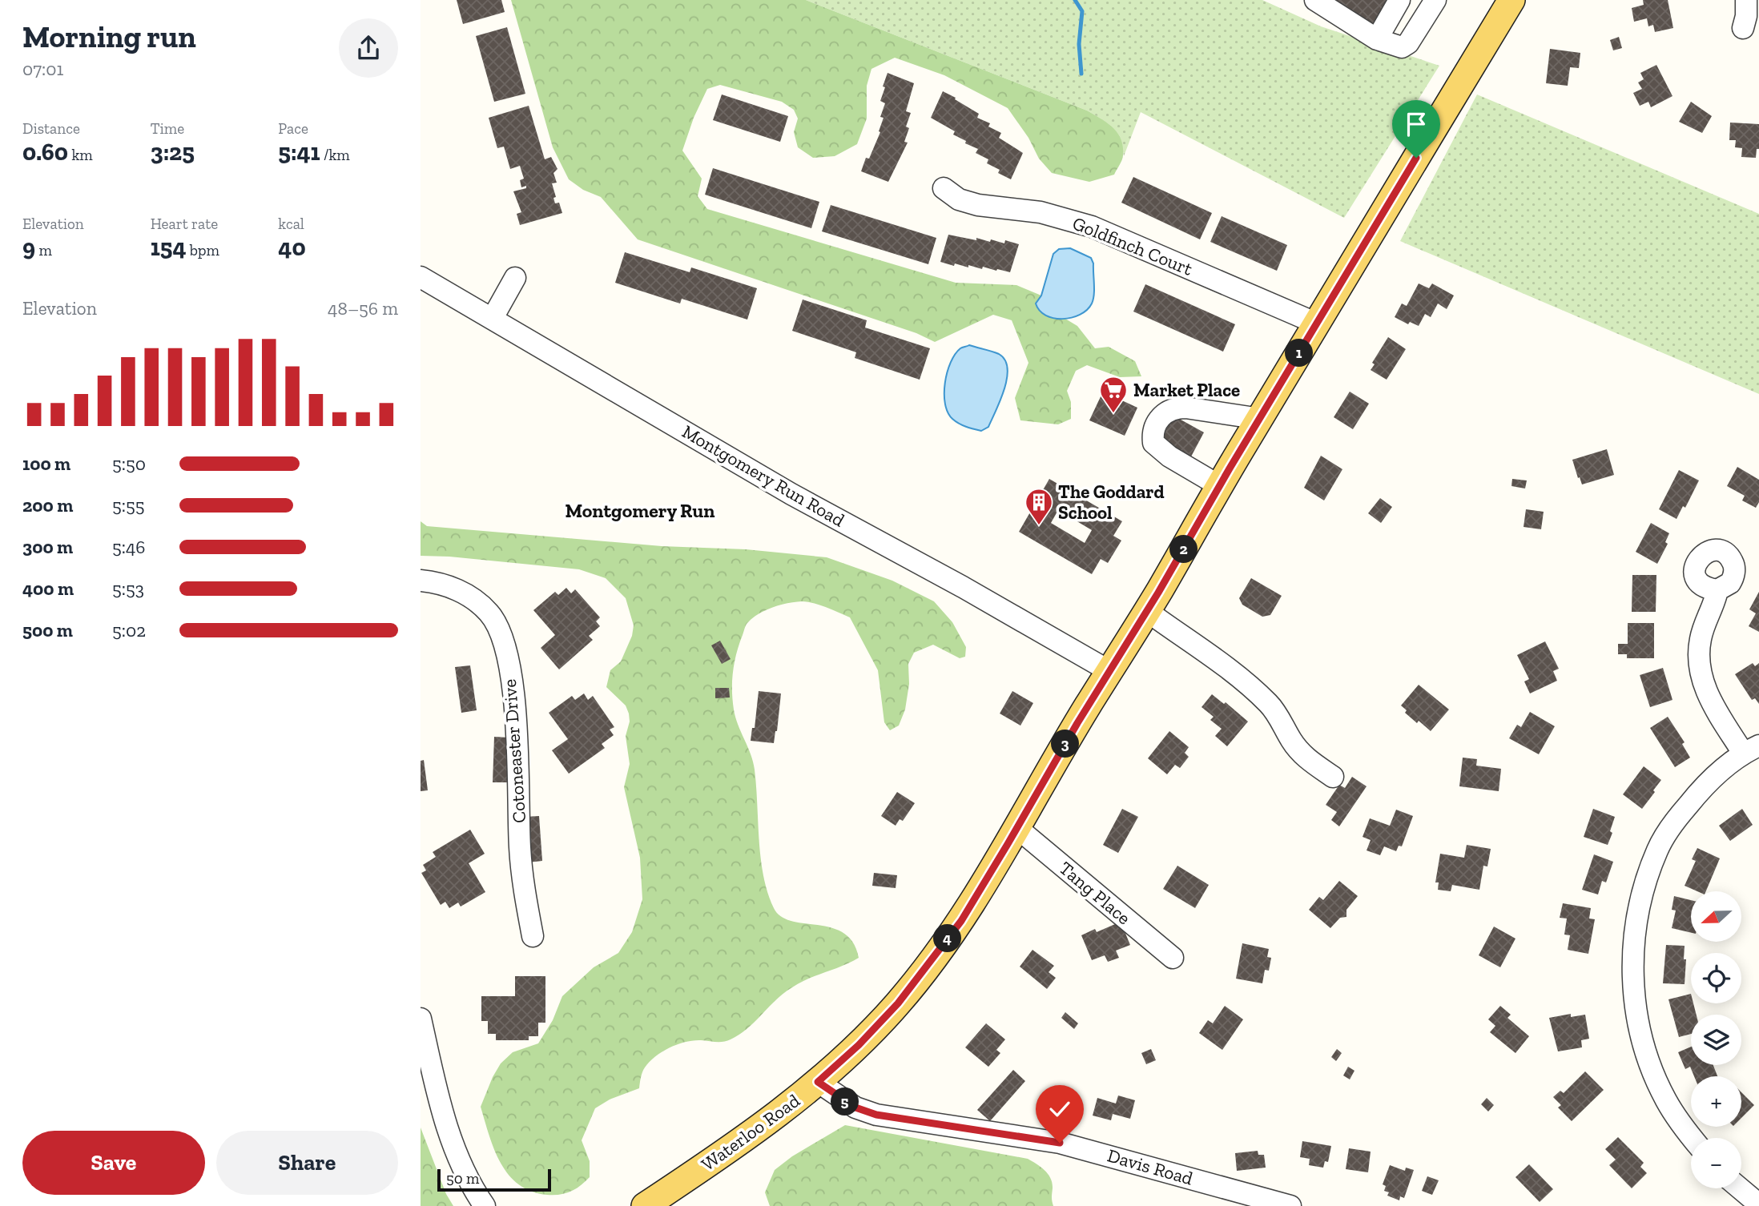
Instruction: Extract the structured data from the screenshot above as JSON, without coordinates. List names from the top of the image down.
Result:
{
  "streets": {
    "main road": ["Waterloo Road"],
    "street": [
      "Goldfinch Court",
      "Montgomery Run Road",
      "Cotoneaster Drive",
      "Tang Place",
      "Davis Road"
    ]
  },
  "crossings": [
    ["Goldfinch Court", "Waterloo Road"],
    ["Montgomery Run Road", "Waterloo Road"],
    ["Tang Place", "Waterloo Road"],
    ["Waterloo Road", "Davis Road"]
  ],
  "districts": ["Montgomery Run"],
  "places": {
    "supermarket": ["Market Place"],
    "building": ["The Goddard School"]
  },
  "scale_bar": "50 m",
  "north": "left",
  "page": {
    "heading": ["Morning run", "07:01"],
    "stats": [
      ["Distance", "0.60 km"],
      ["Time", "3:25"],
      ["Pace", "5:41 /km"],
      ["Elevation", "9 m"],
      ["Heart rate", "154 bpm"],
      ["kcal", "40"]
    ],
    "chart": ["Elevation", "48–56 m"],
    "pins": [
      "1",
      "2",
      "3",
      "4",
      "5"
    ],
    "list": [
      {
        "name": "100 m",
        "note": "5:50"
      },
      {
        "name": "200 m",
        "note": "5:55"
      },
      {
        "name": "300 m",
        "note": "5:46"
      },
      {
        "name": "400 m",
        "note": "5:53"
      },
      {
        "name": "500 m",
        "note": "5:02"
      }
    ],
    "map_buttons": ["+", "−"],
    "buttons": ["Save", "Share"],
    "scale": "50 m"
  }
}
